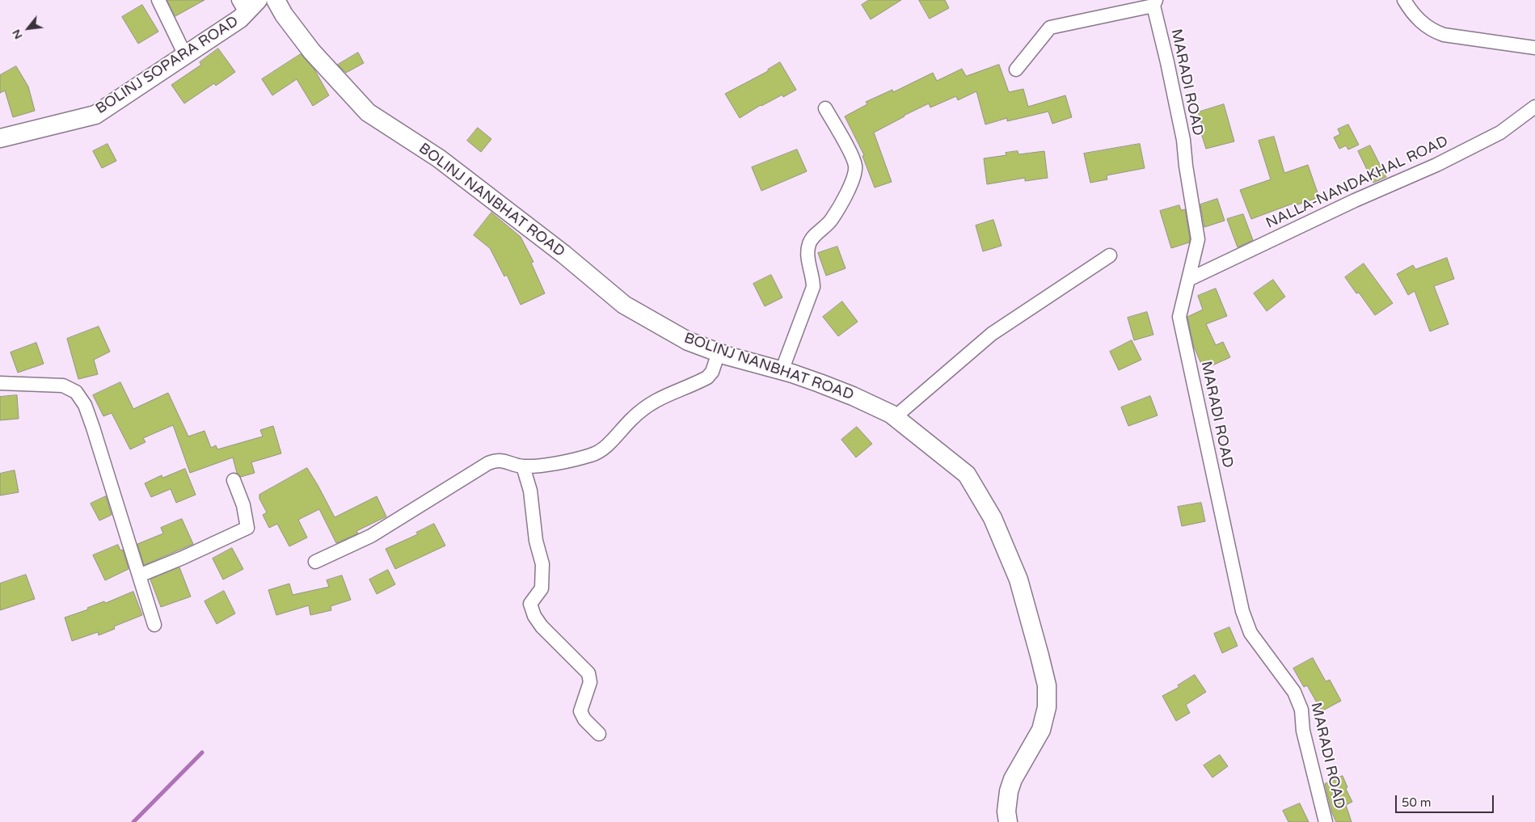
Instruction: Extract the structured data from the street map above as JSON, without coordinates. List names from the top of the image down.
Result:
{
  "streets": {
    "street": [
      "BOLINJ SOPARA ROAD",
      "MARADI ROAD",
      "NALLA-NANDAKHAL ROAD",
      "BOLINJ NANBHAT ROAD"
    ]
  },
  "crossings": [
    ["MARADI ROAD", "NALLA-NANDAKHAL ROAD"]
  ],
  "scale_bar": "50 m",
  "north": "bottom left"
}
